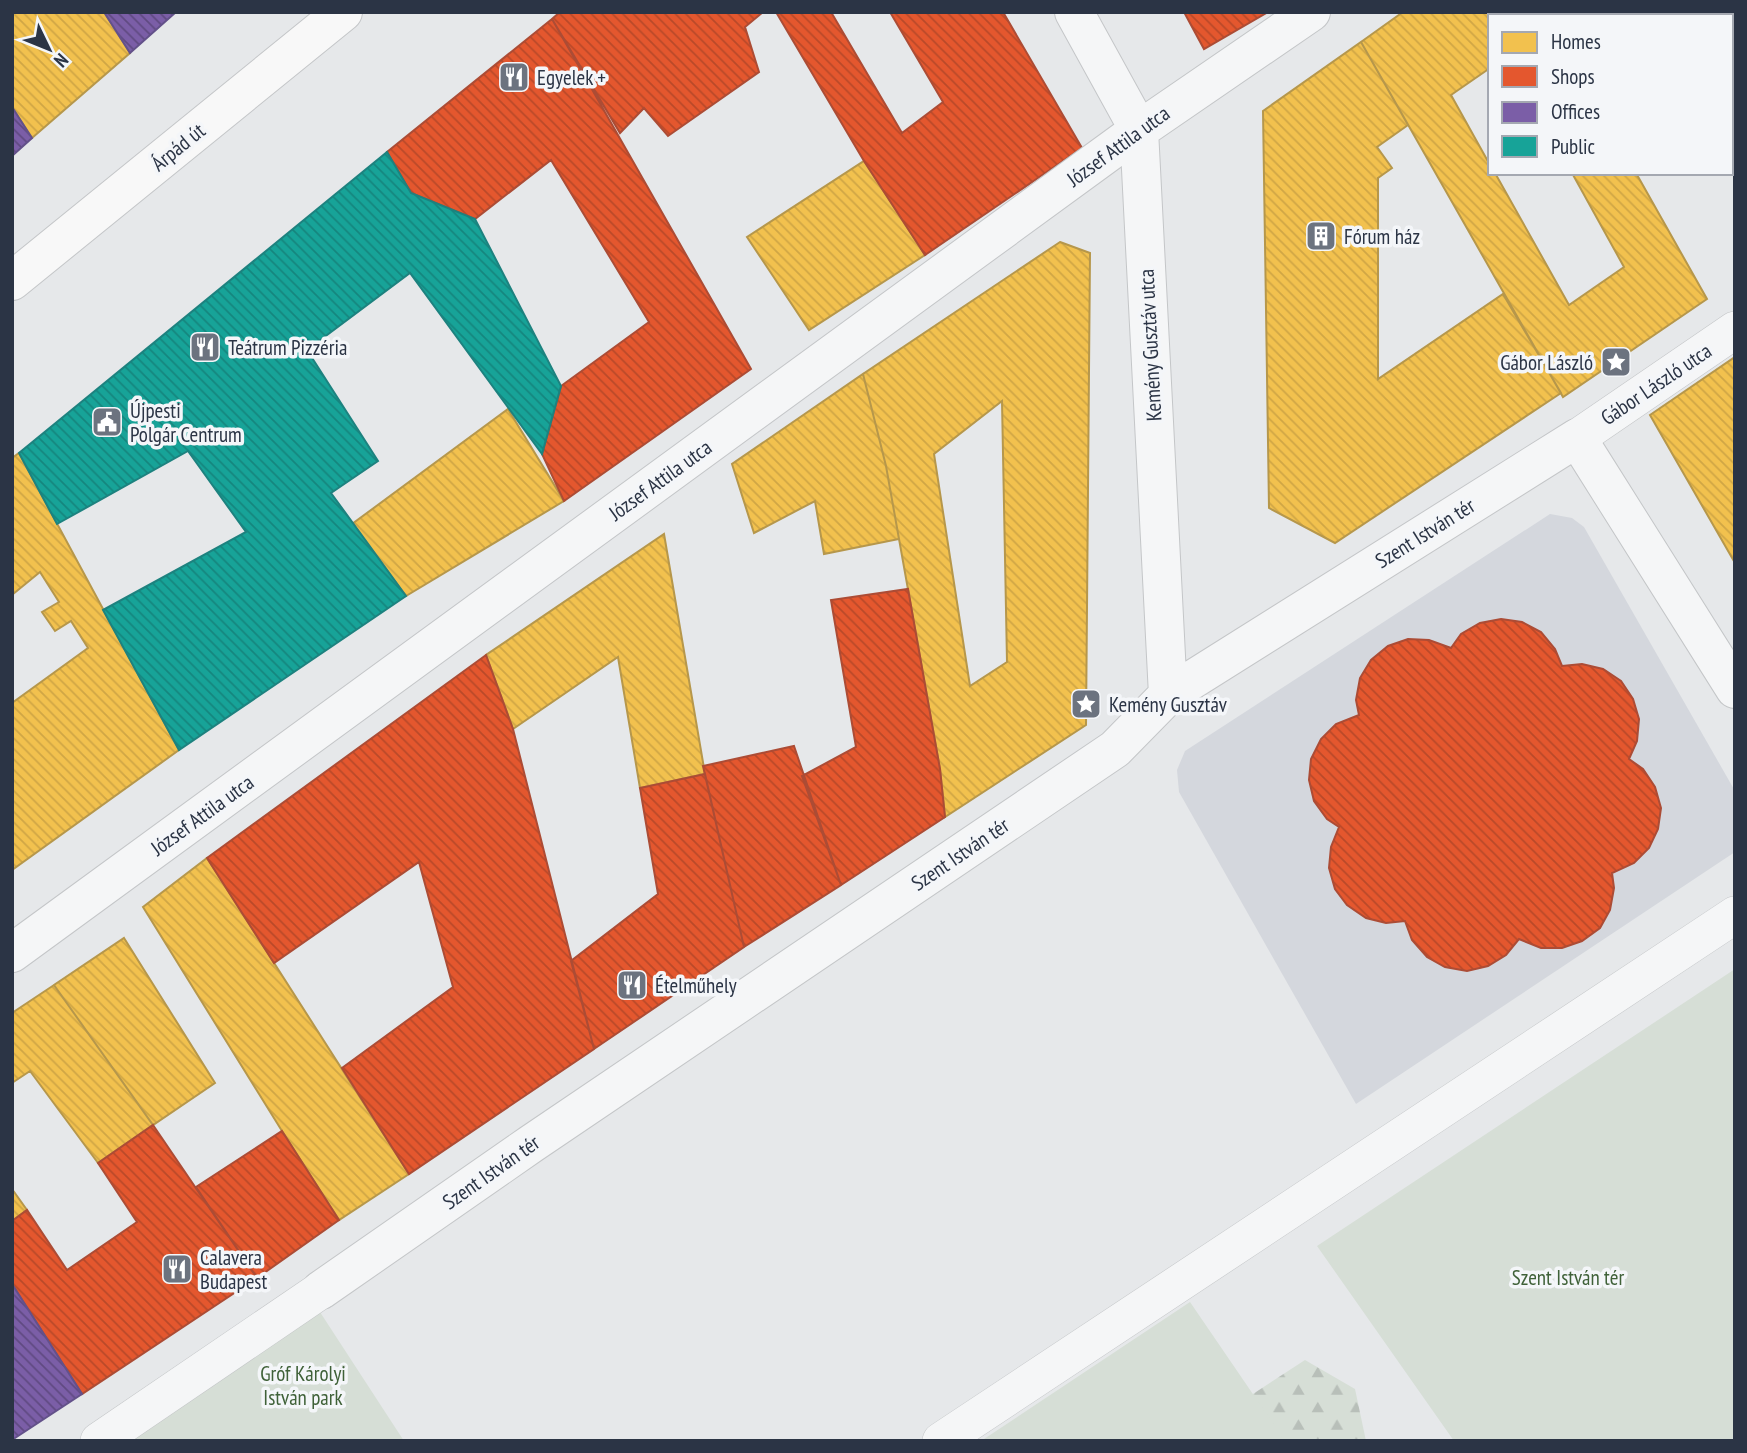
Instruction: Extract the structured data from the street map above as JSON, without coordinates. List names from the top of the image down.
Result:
{
  "streets": {
    "main road": ["Árpád út"],
    "street": [
      "József Attila utca",
      "Kemény Gusztáv utca",
      "Gábor László utca",
      "Szent István tér"
    ]
  },
  "crossings": [
    ["József Attila utca", "Kemény Gusztáv utca"],
    ["Kemény Gusztáv utca", "Szent István tér"],
    ["Gábor László utca", "Szent István tér"]
  ],
  "parks": ["Szent István tér", "Gróf Károlyi István park"],
  "places": {
    "restaurant": [
      "Egyelek +",
      "Teátrum Pizzéria",
      "Ételműhely",
      "Calavera Budapest"
    ],
    "building": ["Fórum ház"],
    "place": ["Gábor László", "Kemény Gusztáv"],
    "public building": ["Újpesti Polgár Centrum"]
  },
  "legend": [
    "Homes",
    "Shops",
    "Offices",
    "Public"
  ],
  "north": "bottom right"
}
